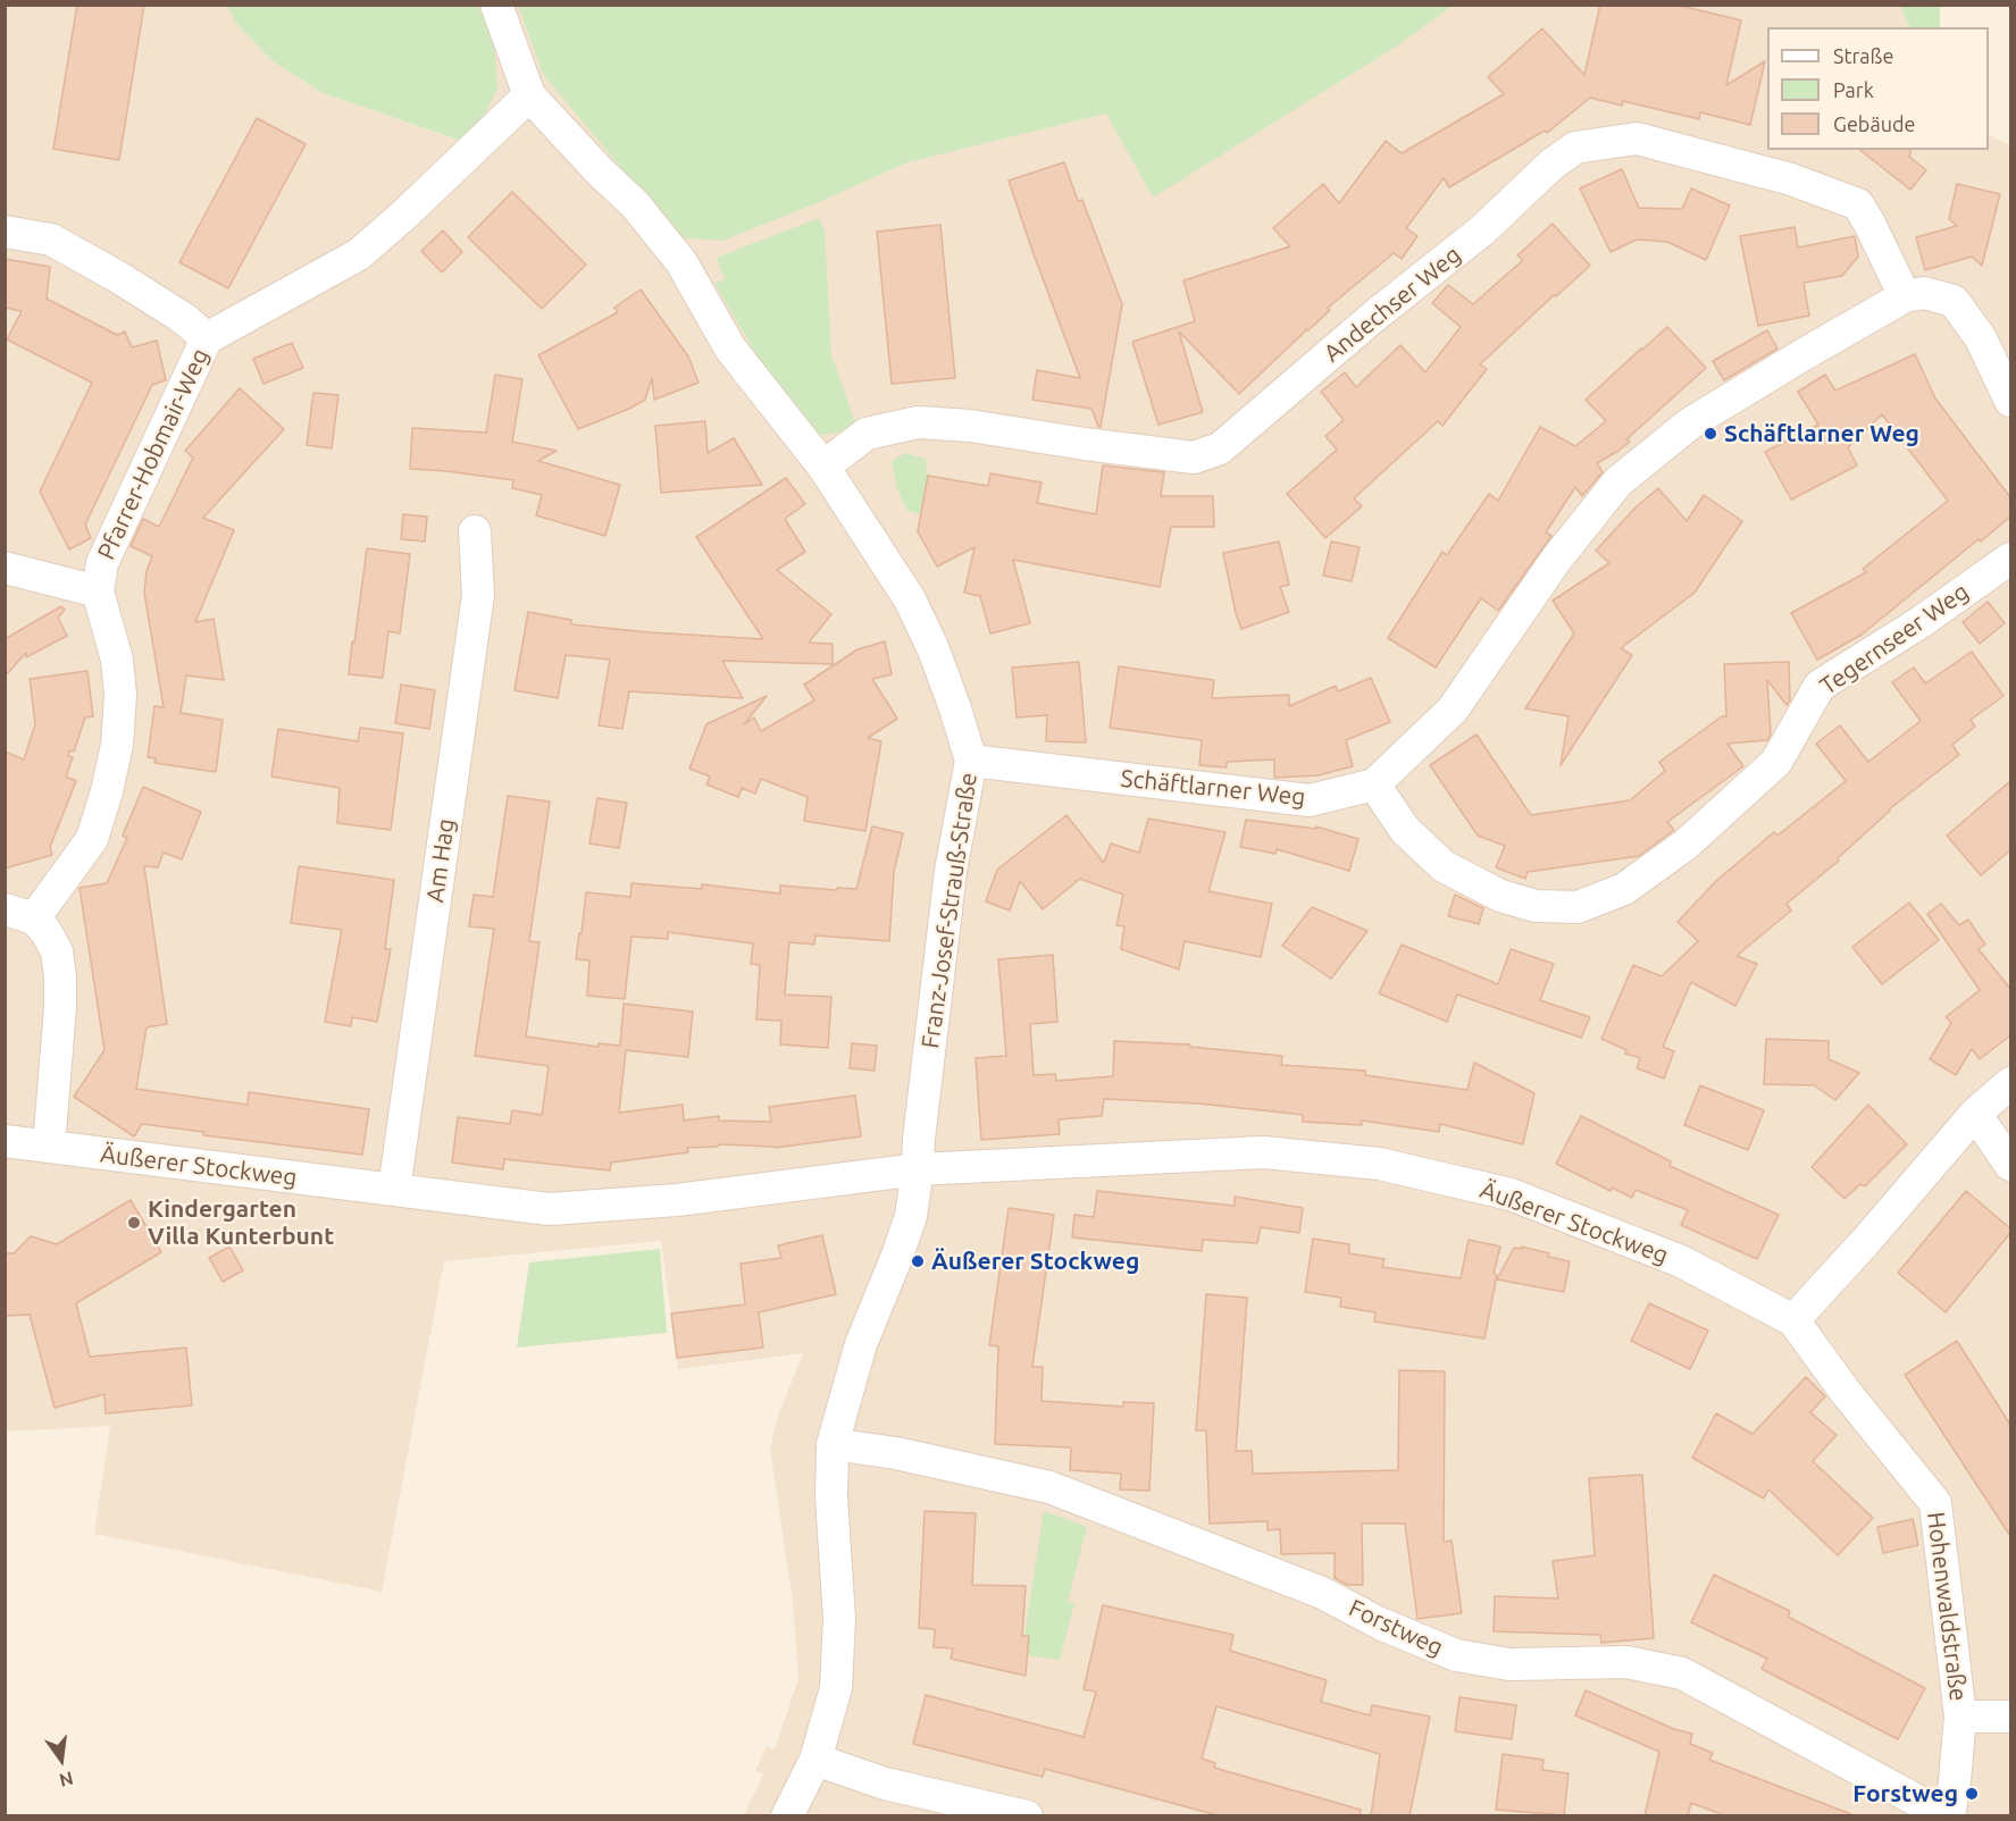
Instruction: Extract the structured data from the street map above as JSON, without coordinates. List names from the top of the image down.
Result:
{
  "streets": {
    "street": [
      "Andechser Weg",
      "Pfarrer-Hobmair-Weg",
      "Tegernseer Weg",
      "Schäftlarner Weg",
      "Am Hag",
      "Franz-Josef-Strauß-Straße",
      "Äußerer Stockweg",
      "Hohenwaldstraße",
      "Forstweg"
    ]
  },
  "crossings": [
    ["Andechser Weg", "Schäftlarner Weg"],
    ["Andechser Weg", "Franz-Josef-Strauß-Straße"],
    ["Pfarrer-Hobmair-Weg", "Franz-Josef-Strauß-Straße"],
    ["Pfarrer-Hobmair-Weg", "Äußerer Stockweg"],
    ["Tegernseer Weg", "Schäftlarner Weg"],
    ["Schäftlarner Weg", "Franz-Josef-Strauß-Straße"],
    ["Am Hag", "Äußerer Stockweg"],
    ["Franz-Josef-Strauß-Straße", "Äußerer Stockweg"],
    ["Franz-Josef-Strauß-Straße", "Forstweg"],
    ["Äußerer Stockweg", "Hohenwaldstraße"],
    ["Hohenwaldstraße", "Forstweg"]
  ],
  "places": [
    "Schäftlarner Weg",
    "Kindergarten Villa Kunterbunt",
    "Äußerer Stockweg",
    "Forstweg"
  ],
  "legend": ["Straße", "Park", "Gebäude"],
  "north": "bottom"
}
